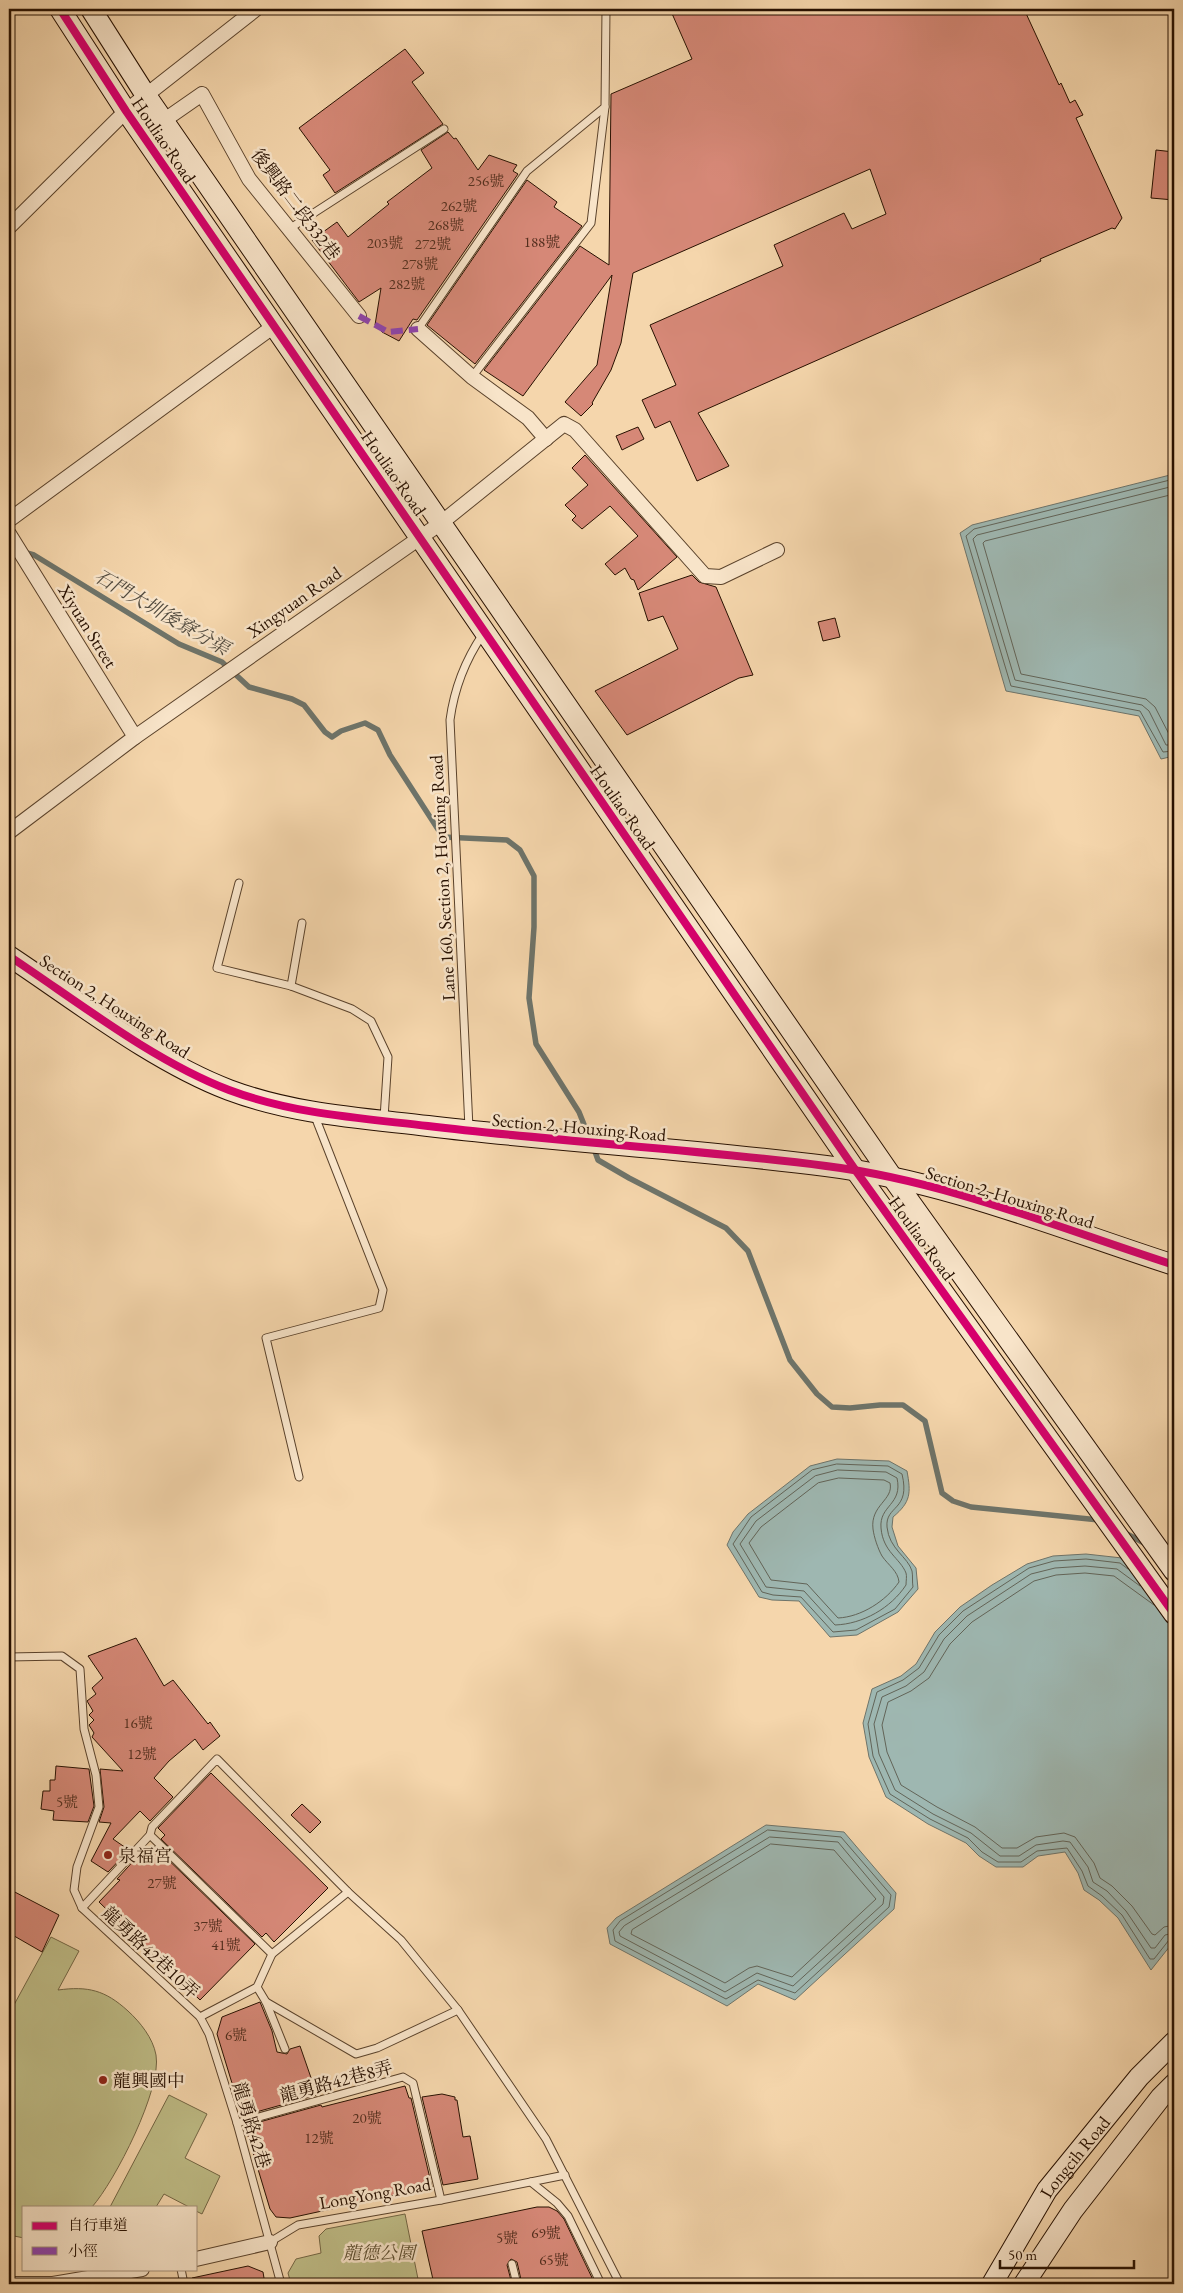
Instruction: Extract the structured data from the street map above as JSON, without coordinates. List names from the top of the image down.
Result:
{
  "streets": {
    "street": [
      "Houliao Road",
      "後興路二段332巷",
      "Xingyuan Road",
      "Xiyuan Street",
      "Section 2, Houxing Road",
      "Longcih Road",
      "LongYong Road"
    ],
    "lane": [
      "Lane 160, Section 2, Houxing Road",
      "龍勇路42巷10弄",
      "龍勇路42巷8弄",
      "龍勇路42巷"
    ]
  },
  "crossings": [
    ["Houliao Road", "後興路二段332巷"],
    ["Houliao Road", "Xingyuan Road"],
    ["Houliao Road", "Lane 160, Section 2, Houxing Road"],
    ["Houliao Road", "Section 2, Houxing Road"],
    ["Xingyuan Road", "Xiyuan Street"],
    ["Lane 160, Section 2, Houxing Road", "Section 2, Houxing Road"],
    ["龍勇路42巷10弄", "龍勇路42巷"],
    ["龍勇路42巷8弄", "龍勇路42巷"],
    ["龍勇路42巷8弄", "LongYong Road"],
    ["龍勇路42巷", "LongYong Road"]
  ],
  "water": ["石門大圳後寮分渠"],
  "parks": ["龍德公園"],
  "places": ["泉福宮", "龍興國中"],
  "house_numbers": [
    "256號",
    "262號",
    "268號",
    "188號",
    "203號",
    "272號",
    "278號",
    "282號",
    "16號",
    "12號",
    "5號",
    "27號",
    "37號",
    "41號",
    "6號",
    "20號",
    "12號",
    "69號",
    "5號",
    "65號"
  ],
  "legend": ["自行車道", "小徑"],
  "scale_bar": "50 m"
}
